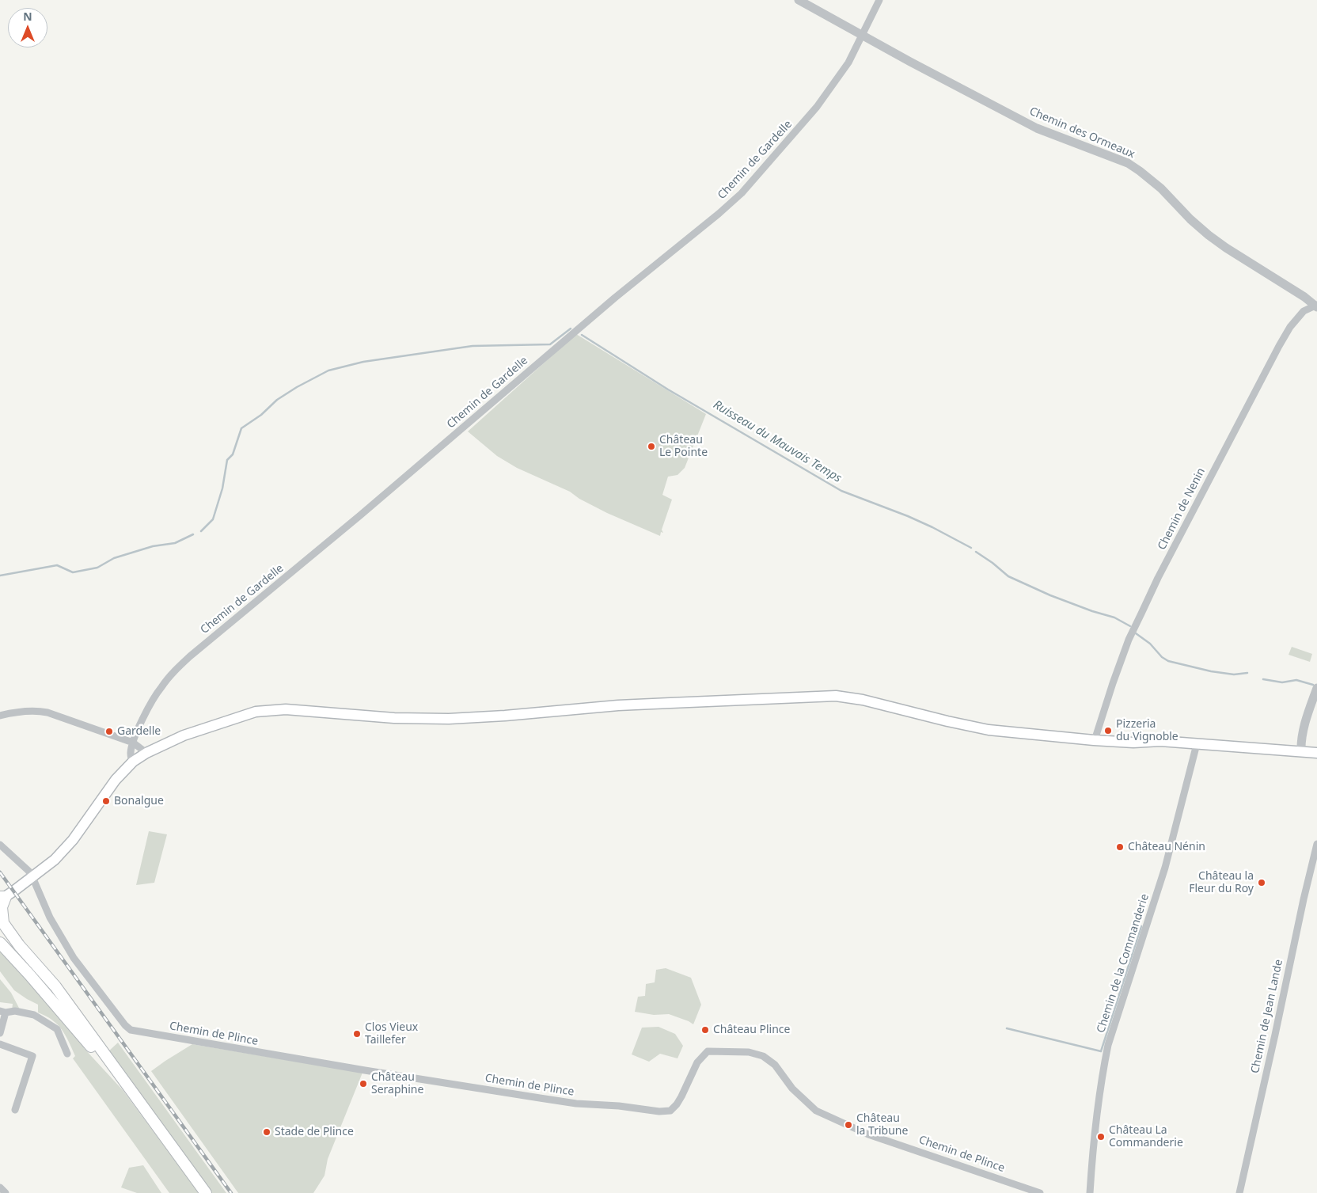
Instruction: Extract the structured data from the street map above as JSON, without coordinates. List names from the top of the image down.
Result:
{
  "streets": {
    "street": [
      "Chemin des Ormeaux",
      "Chemin de Gardelle",
      "Chemin de Nenin",
      "Chemin de la Commanderie",
      "Chemin de Jean Lande",
      "Chemin de Plince"
    ]
  },
  "crossings": [
    ["Chemin des Ormeaux", "Chemin de Gardelle"],
    ["Chemin des Ormeaux", "Chemin de Nenin"]
  ],
  "water": ["Ruisseau du Mauvais Temps"],
  "places": [
    "Château Le Pointe",
    "Pizzeria du Vignoble",
    "Gardelle",
    "Bonalgue",
    "Château Nénin",
    "Château la Fleur du Roy",
    "Château Plince",
    "Clos Vieux Taillefer",
    "Château Seraphine",
    "Château la Tribune",
    "Stade de Plince",
    "Château La Commanderie"
  ],
  "north": "top"
}
